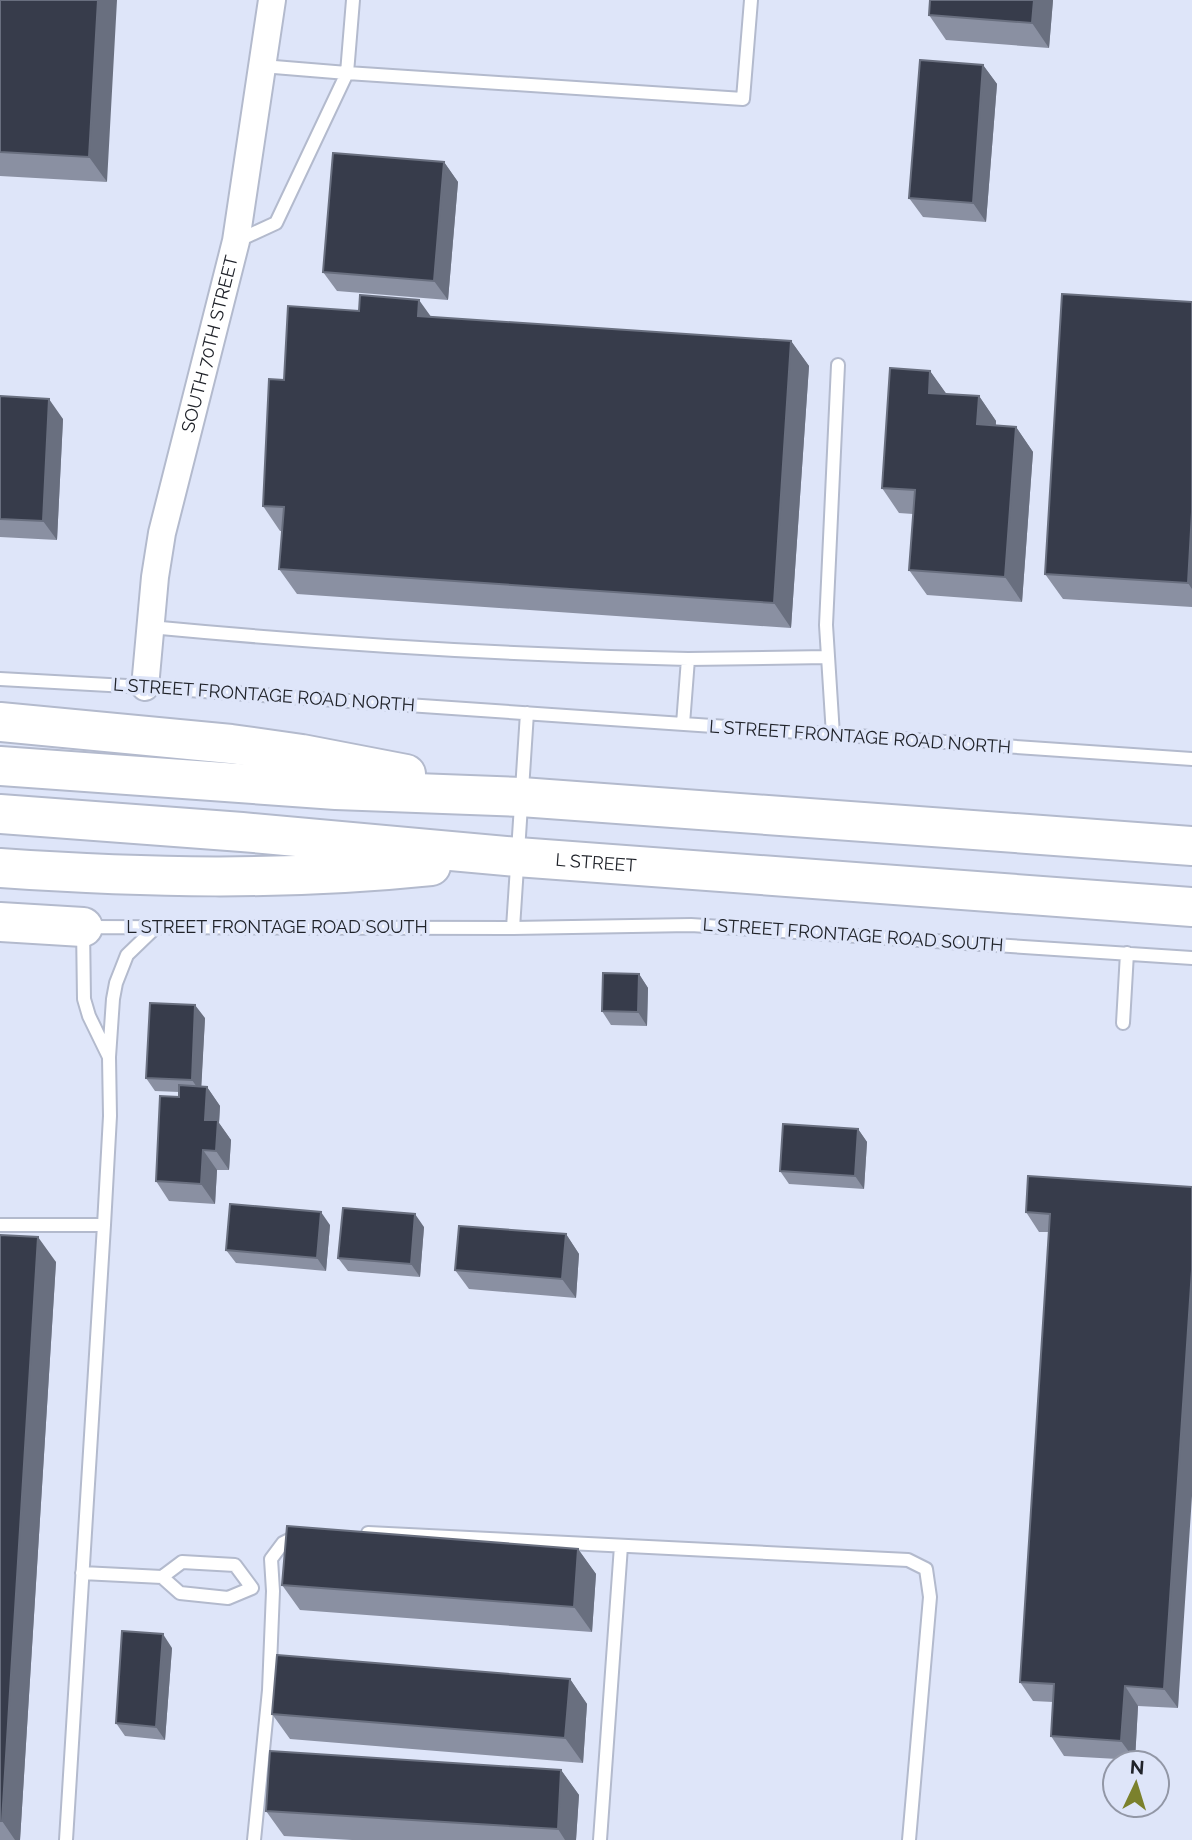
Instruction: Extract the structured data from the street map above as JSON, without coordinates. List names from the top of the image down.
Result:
{
  "streets": {
    "main road": ["L STREET"],
    "street": ["SOUTH 70TH STREET"],
    "lane": ["L STREET FRONTAGE ROAD NORTH", "L STREET FRONTAGE ROAD SOUTH"]
  },
  "crossings": [
    ["SOUTH 70TH STREET", "L STREET FRONTAGE ROAD NORTH"]
  ],
  "north": "top"
}
